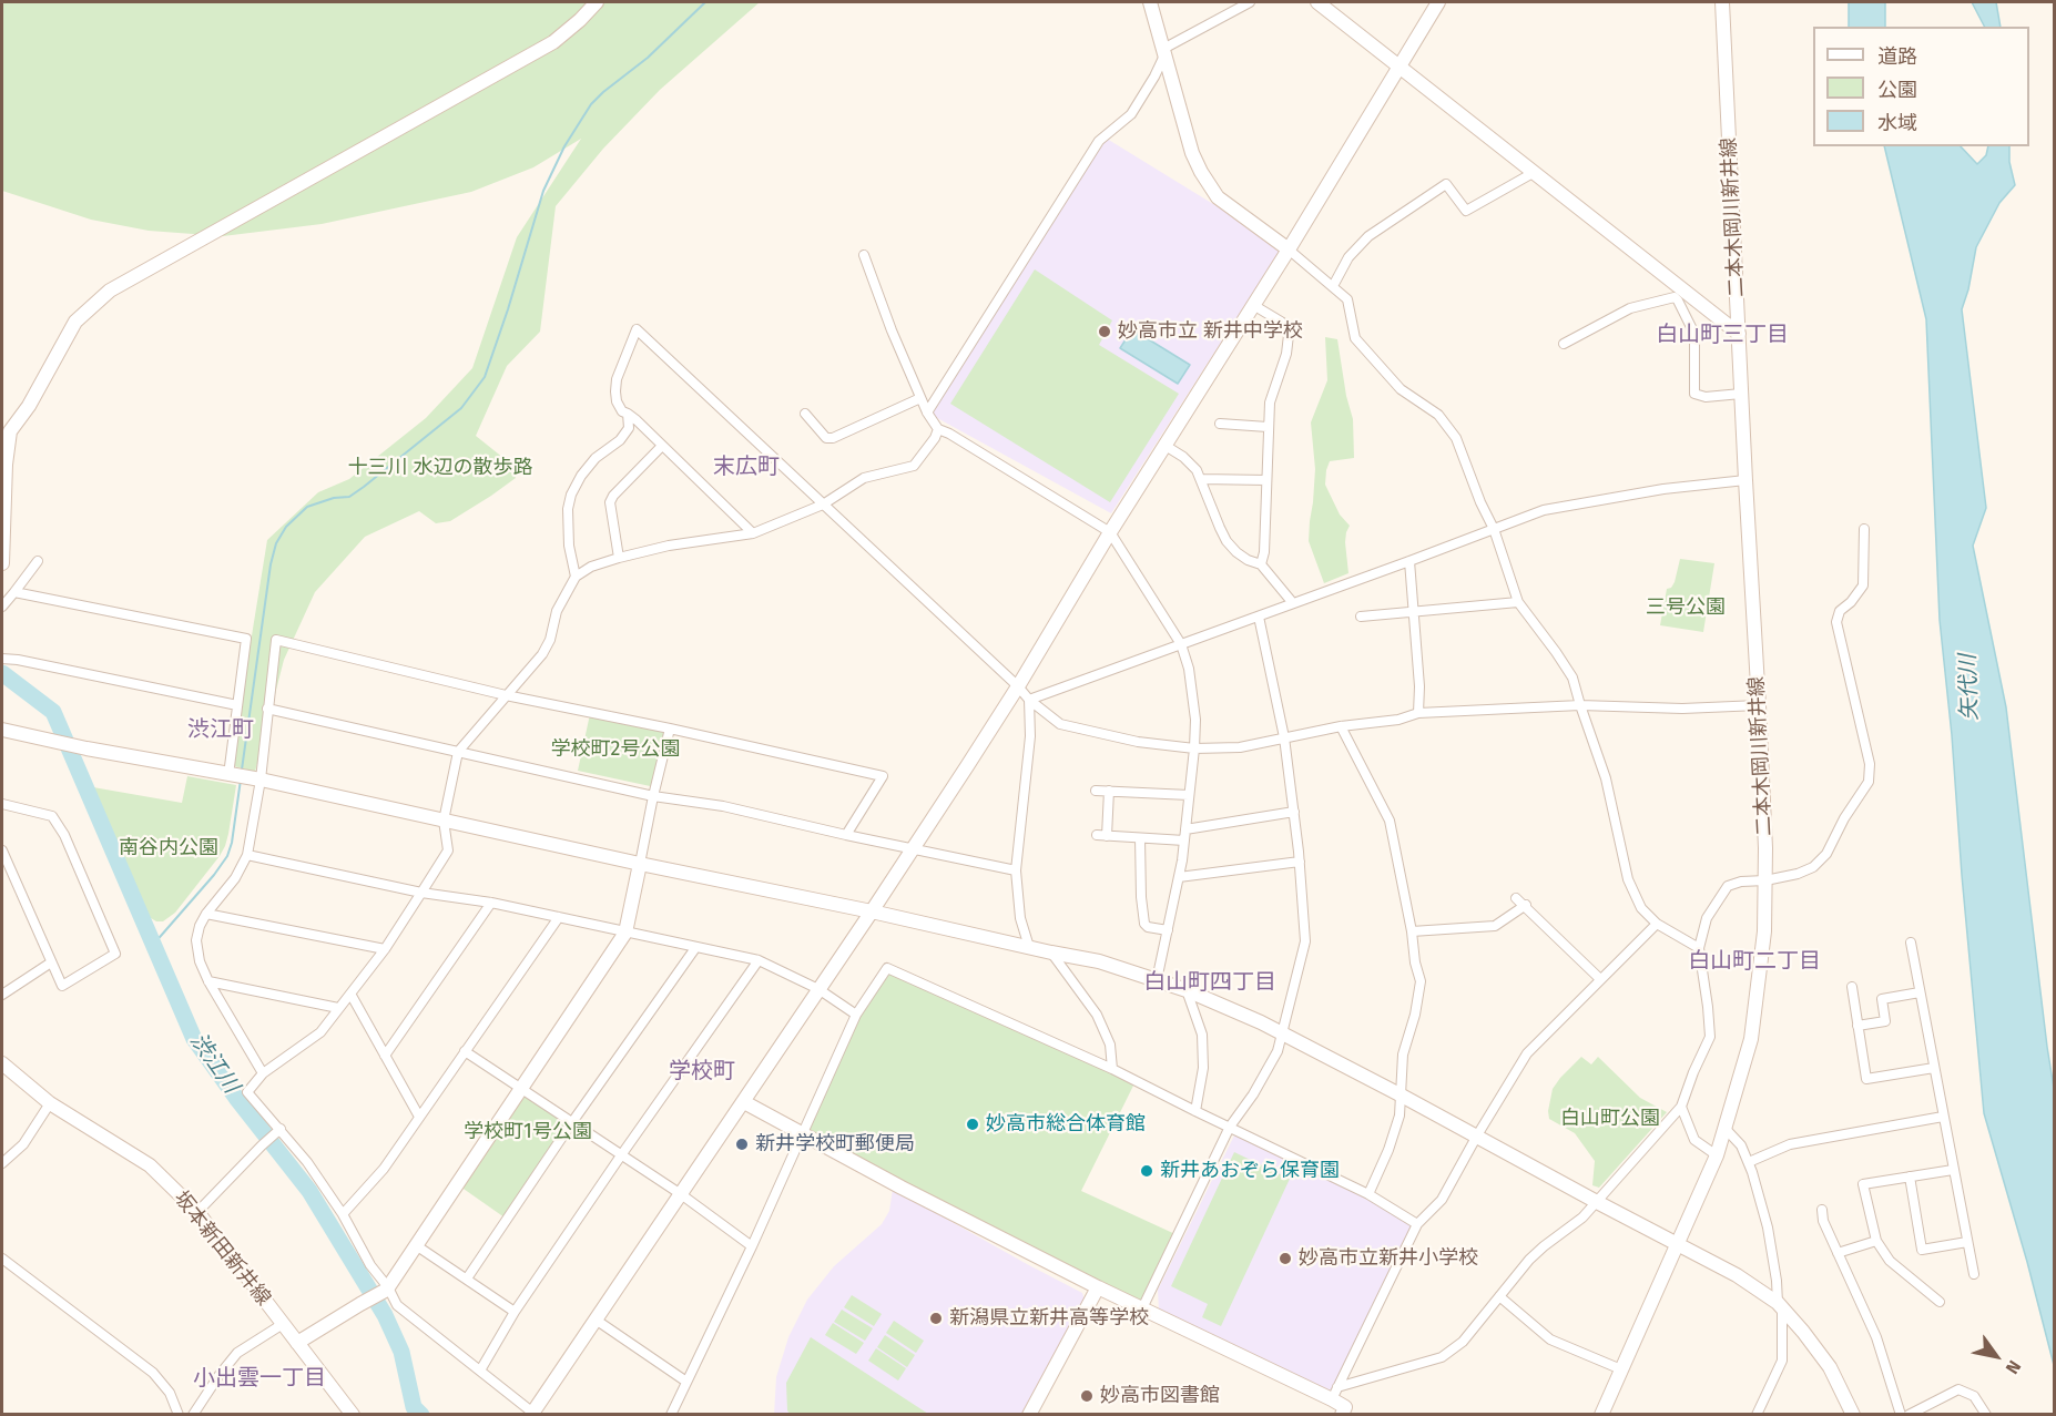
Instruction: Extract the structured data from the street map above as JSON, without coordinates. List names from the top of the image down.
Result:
{
  "streets": {
    "street": ["二本木岡川新井線", "坂本新田新井線"]
  },
  "districts": [
    "白山町三丁目",
    "末広町",
    "渋江町",
    "白山町二丁目",
    "白山町四丁目",
    "学校町",
    "小出雲一丁目"
  ],
  "water": ["矢代川", "渋江川"],
  "parks": [
    "十三川 水辺の散歩路",
    "三号公園",
    "学校町2号公園",
    "南谷内公園",
    "白山町公園",
    "学校町1号公園"
  ],
  "places": [
    "妙高市立 新井中学校",
    "妙高市総合体育館",
    "新井学校町郵便局",
    "新井あおぞら保育園",
    "妙高市立新井小学校",
    "新潟県立新井高等学校",
    "妙高市図書館"
  ],
  "legend": ["道路", "公園", "水域"],
  "north": "bottom right"
}
